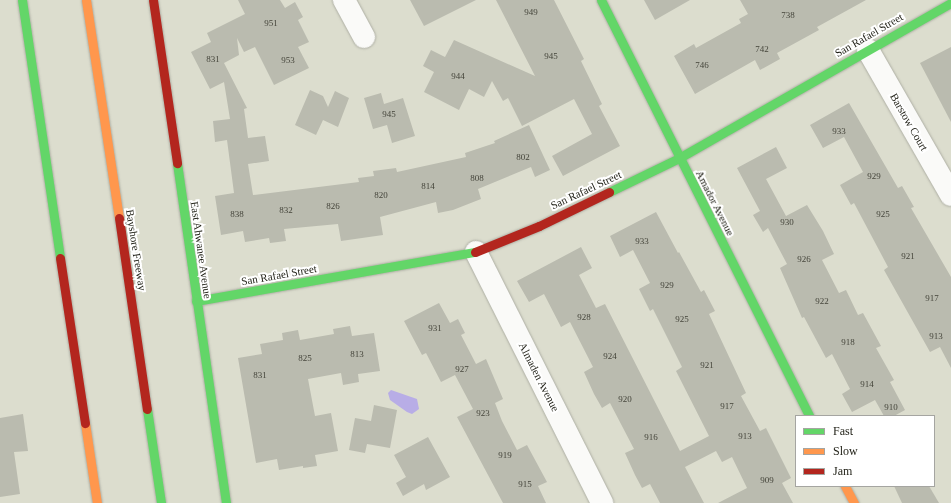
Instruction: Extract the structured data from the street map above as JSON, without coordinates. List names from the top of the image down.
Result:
{
  "streets": {
    "main road": [
      "San Rafael Street",
      "Amador Avenue",
      "Bayshore Freeway",
      "East Ahwanee Avenue"
    ],
    "street": ["Barstow Court", "Almaden Avenue"]
  },
  "crossings": [
    ["San Rafael Street", "Barstow Court"],
    ["San Rafael Street", "Amador Avenue"],
    ["San Rafael Street", "East Ahwanee Avenue"],
    ["San Rafael Street", "Almaden Avenue"]
  ],
  "house_numbers": [
    "949",
    "738",
    "951",
    "742",
    "945",
    "831",
    "953",
    "746",
    "944",
    "945",
    "933",
    "802",
    "929",
    "808",
    "814",
    "820",
    "826",
    "832",
    "838",
    "925",
    "930",
    "933",
    "921",
    "926",
    "929",
    "917",
    "922",
    "928",
    "925",
    "931",
    "913",
    "918",
    "813",
    "924",
    "825",
    "921",
    "927",
    "831",
    "914",
    "920",
    "917",
    "910",
    "923",
    "913",
    "916",
    "919",
    "909",
    "915"
  ],
  "legend": ["Fast", "Slow", "Jam"]
}
